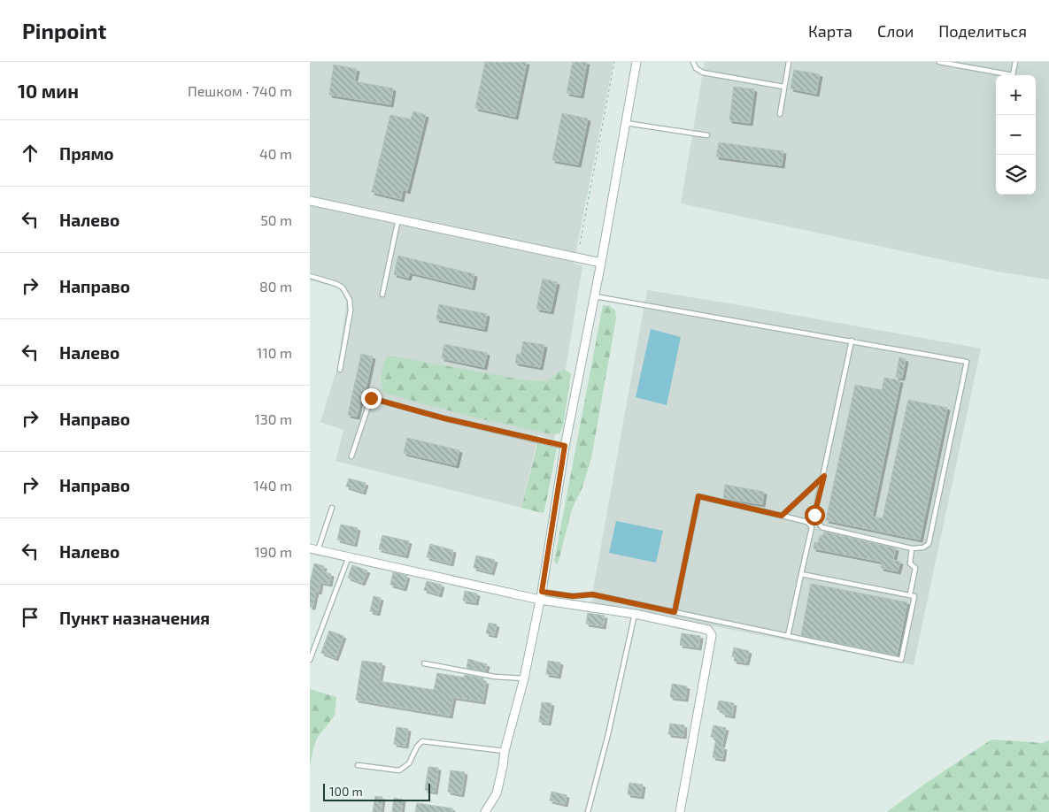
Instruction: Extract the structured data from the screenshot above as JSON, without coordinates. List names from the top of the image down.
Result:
{
  "scale_bar": "100 m",
  "page": {
    "header": "Pinpoint",
    "nav": ["Карта", "Слои", "Поделиться"],
    "heading": ["10 мин", "Пешком · 740 m"],
    "map_buttons": ["+", "−"],
    "list": [
      ["Прямо", "40 m"],
      ["Налево", "50 m"],
      ["Направо", "80 m"],
      ["Налево", "110 m"],
      ["Направо", "130 m"],
      ["Направо", "140 m"],
      ["Налево", "190 m"],
      "Пункт назначения"
    ],
    "scale": "100 m"
  }
}
